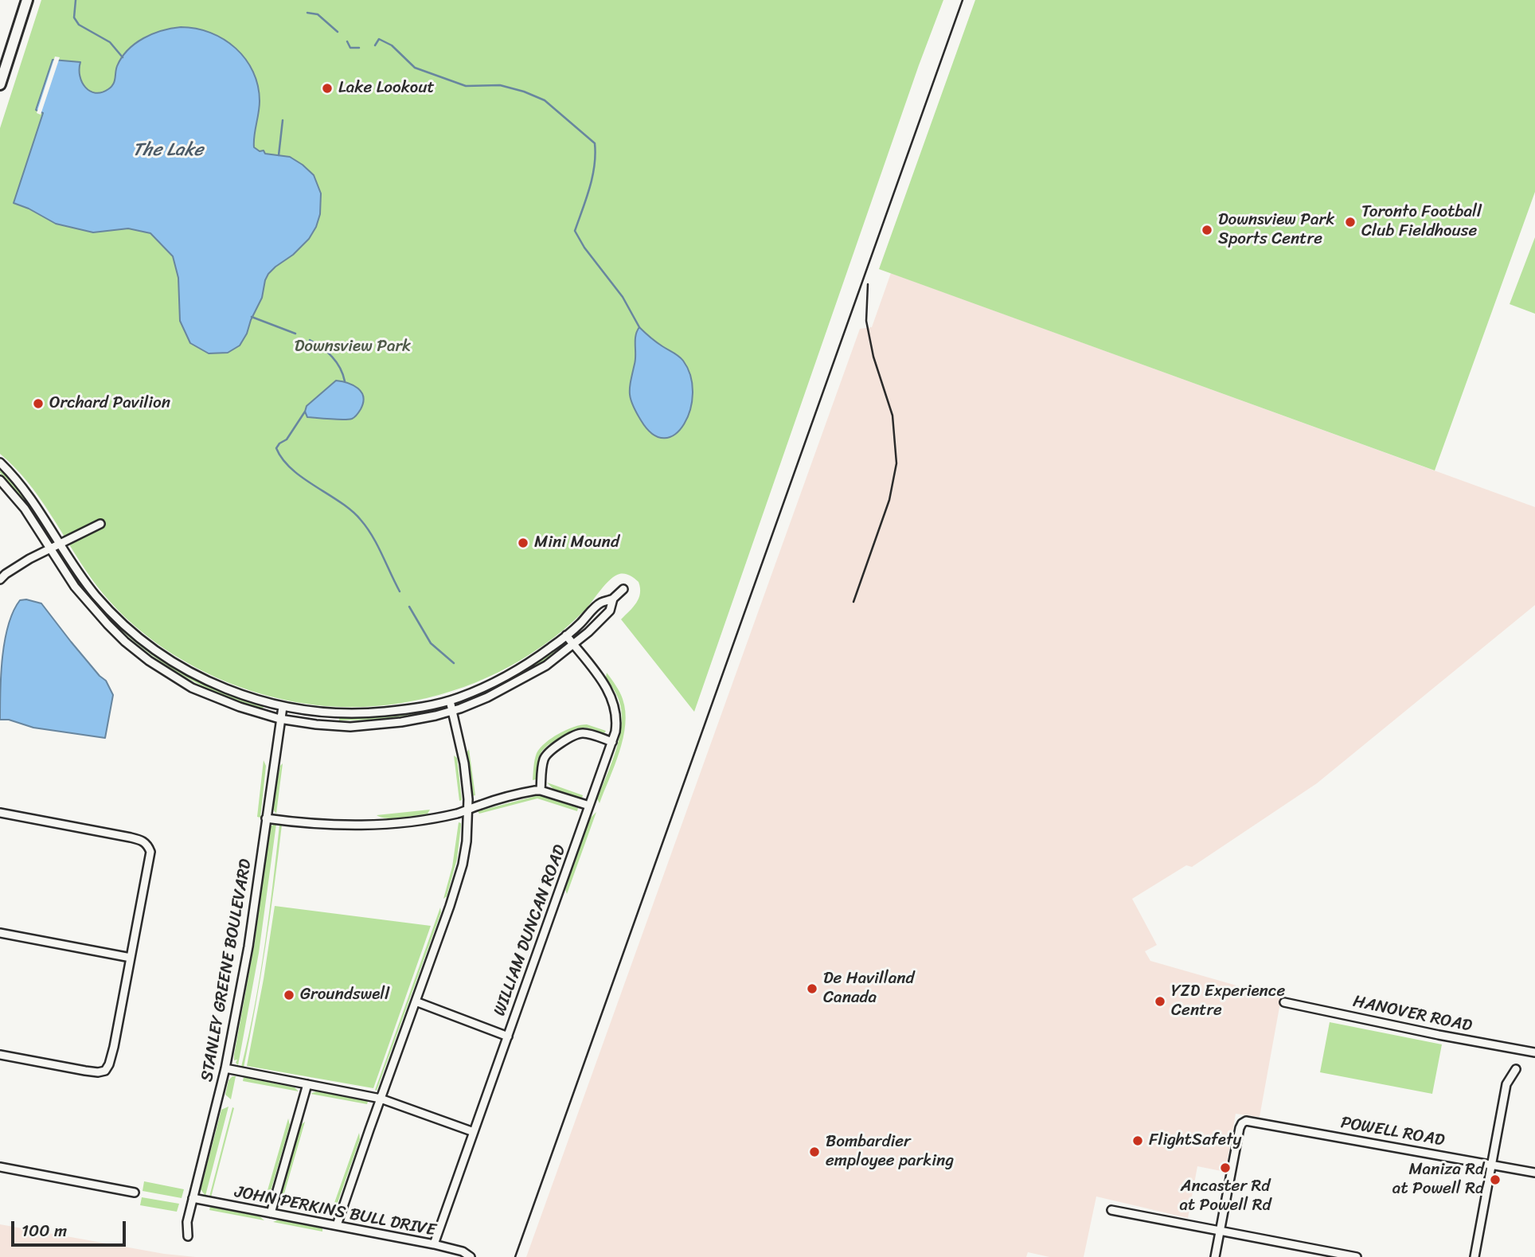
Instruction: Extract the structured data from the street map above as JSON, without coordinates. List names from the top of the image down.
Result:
{
  "streets": {
    "street": [
      "WILLIAM DUNCAN ROAD",
      "STANLEY GREENE BOULEVARD",
      "HANOVER ROAD",
      "POWELL ROAD",
      "JOHN PERKINS BULL DRIVE"
    ]
  },
  "crossings": [
    ["WILLIAM DUNCAN ROAD", "JOHN PERKINS BULL DRIVE"],
    ["STANLEY GREENE BOULEVARD", "JOHN PERKINS BULL DRIVE"]
  ],
  "water": ["The Lake"],
  "parks": ["Downsview Park"],
  "places": [
    "Lake Lookout",
    "Toronto Football Club Fieldhouse",
    "Downsview Park Sports Centre",
    "Orchard Pavilion",
    "Mini Mound",
    "De Havilland Canada",
    "Groundswell",
    "YZD Experience Centre",
    "FlightSafety",
    "Bombardier employee parking",
    "Ancaster Rd at Powell Rd",
    "Maniza Rd at Powell Rd"
  ],
  "scale_bar": "100 m"
}
